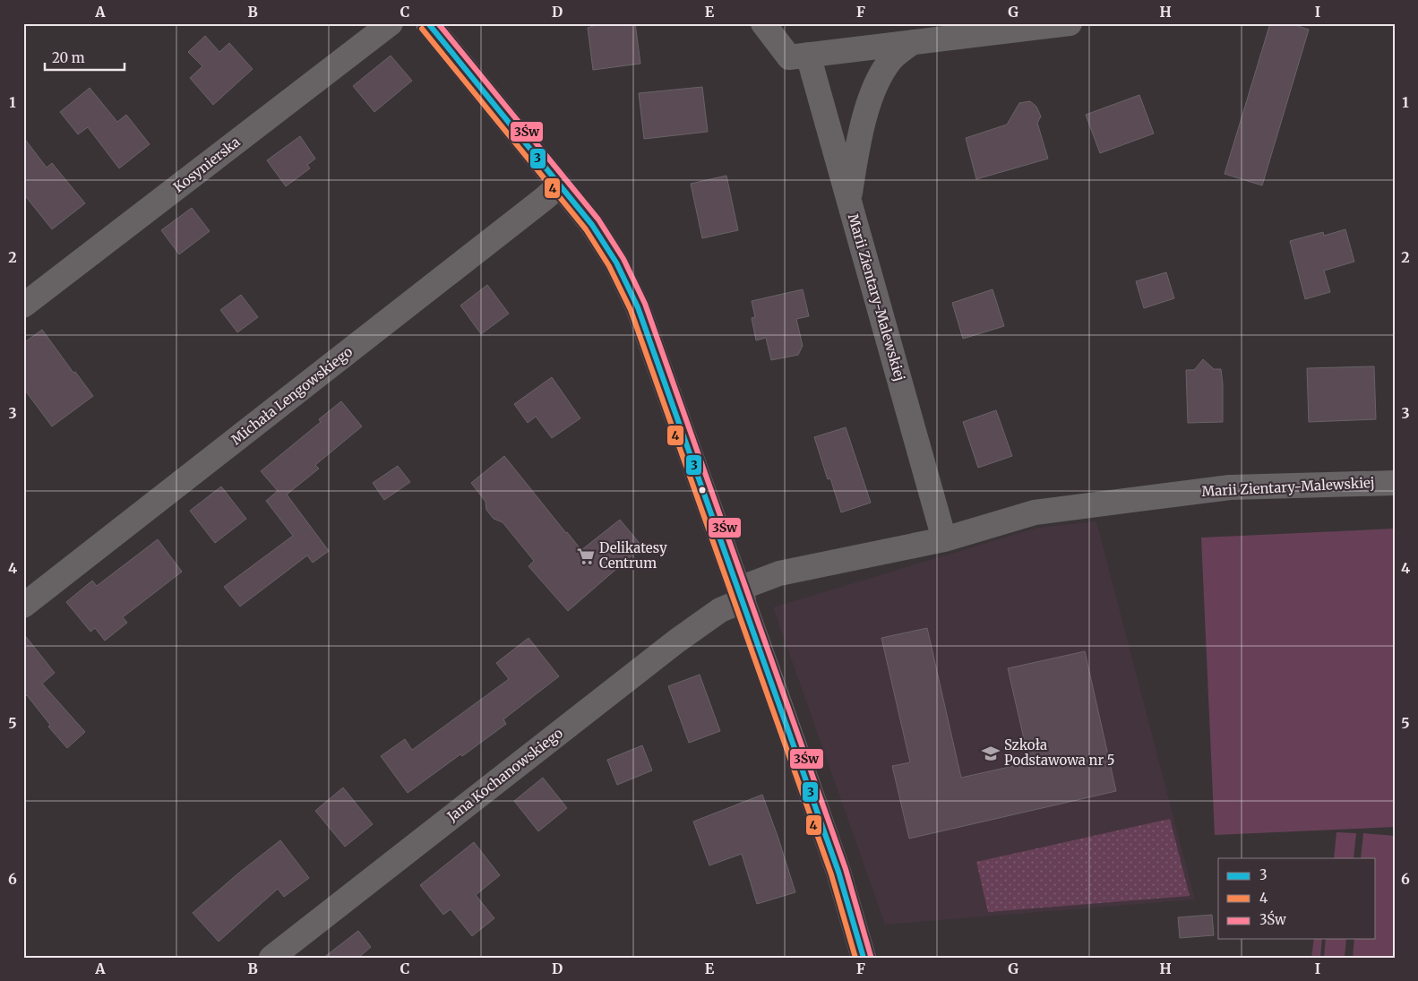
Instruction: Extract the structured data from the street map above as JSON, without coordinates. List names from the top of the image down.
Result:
{
  "streets": {
    "street": [
      "Kosynierska",
      "Marii Zientary-Malewskiej",
      "Michała Lengowskiego",
      "Jana Kochanowskiego"
    ]
  },
  "crossings": [
    ["Marii Zientary-Malewskiej", "Jana Kochanowskiego"]
  ],
  "places": {
    "supermarket": ["Delikatesy Centrum"],
    "school or university": ["Szkoła Podstawowa nr 5"]
  },
  "lines": ["transit line 3", "transit line 3Św", "transit line 4"],
  "legend": ["3", "4", "3Św"],
  "scale_bar": "20 m",
  "grid": {
    "columns": [
      "A",
      "B",
      "C",
      "D",
      "E",
      "F",
      "G",
      "H",
      "I"
    ],
    "rows": [
      "1",
      "2",
      "3",
      "4",
      "5",
      "6"
    ]
  }
}
